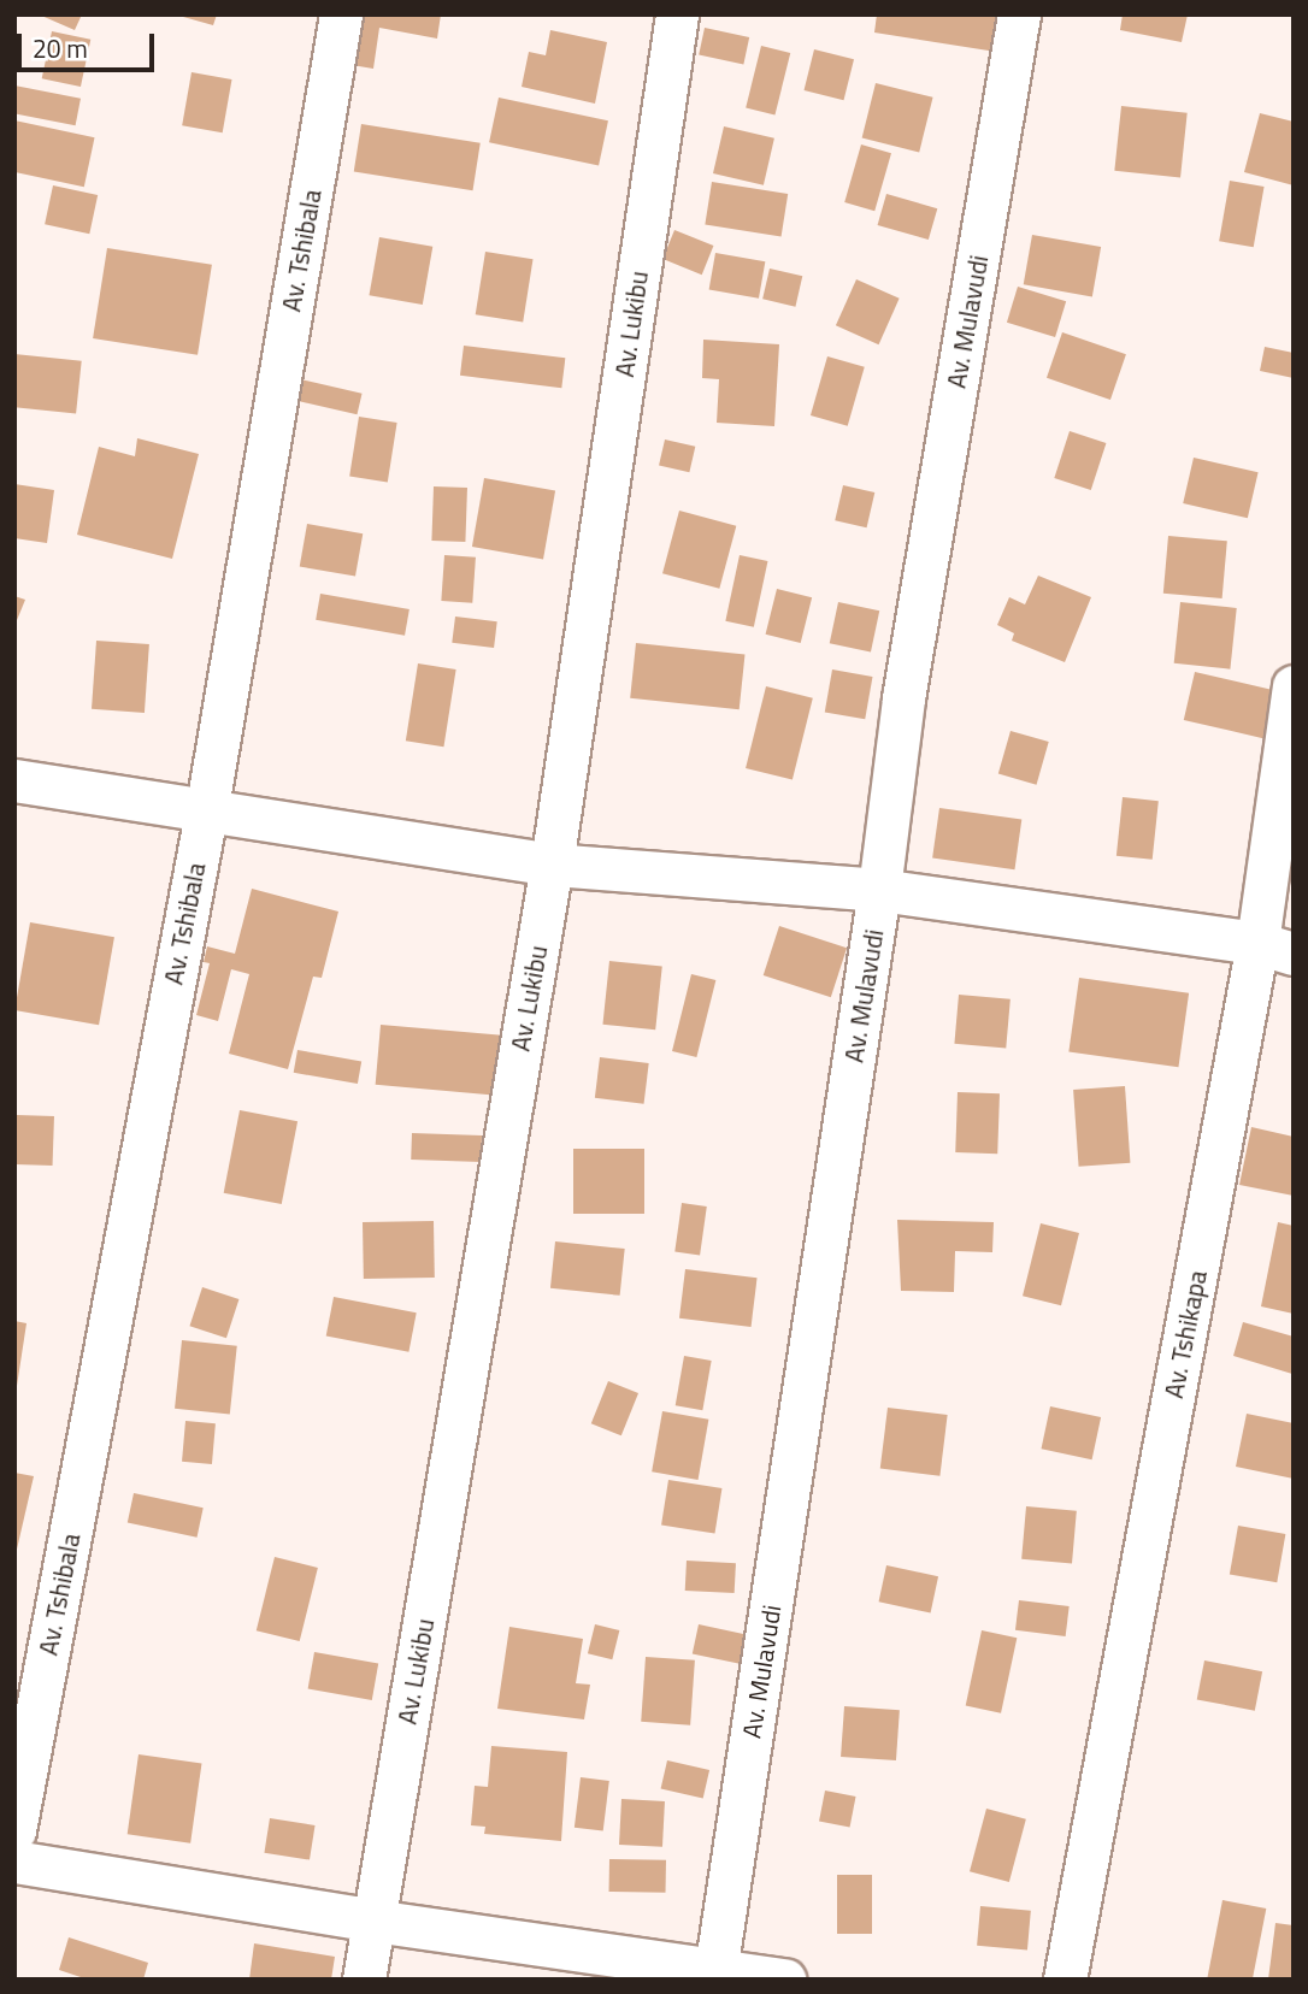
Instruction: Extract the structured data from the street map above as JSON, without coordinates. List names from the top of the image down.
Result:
{
  "streets": {
    "street": [
      "Av. Tshibala",
      "Av. Mulavudi",
      "Av. Lukibu",
      "Av. Tshikapa"
    ]
  },
  "scale_bar": "20 m"
}
